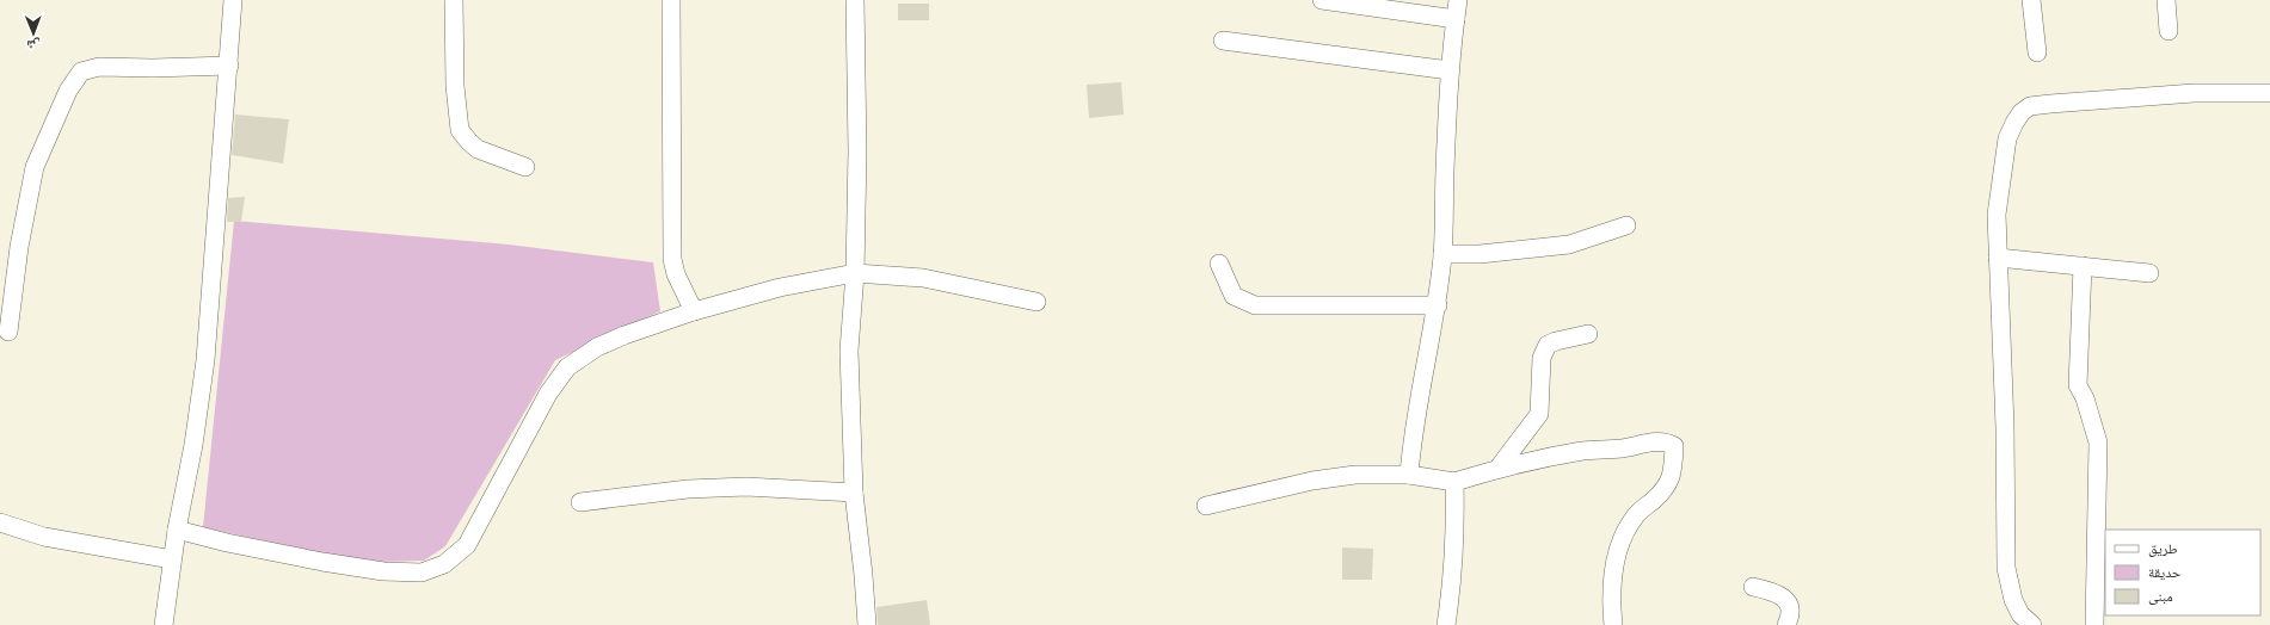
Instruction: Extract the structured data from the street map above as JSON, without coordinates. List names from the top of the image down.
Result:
{
  "legend": ["طريق", "حديقة", "مبنى"],
  "north": "bottom"
}
